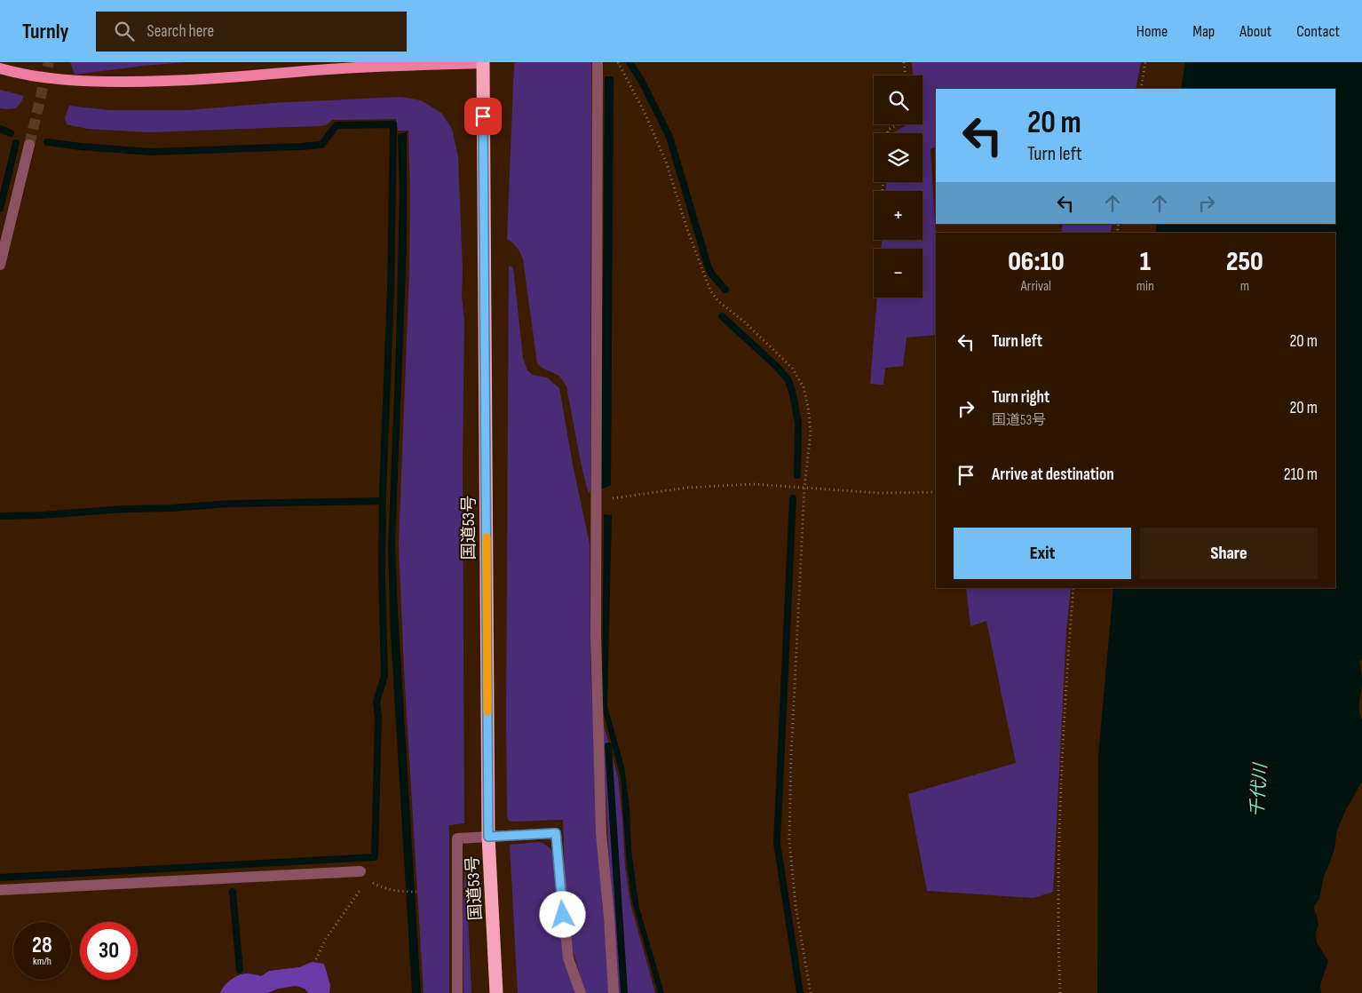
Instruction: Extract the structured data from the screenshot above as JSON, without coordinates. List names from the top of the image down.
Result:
{
  "streets": {
    "highway": ["国道53号"]
  },
  "water": ["千代川"],
  "page": {
    "header": "Turnly",
    "search": "Search here",
    "nav": [
      "Home",
      "Map",
      "About",
      "Contact"
    ],
    "map_buttons": ["+", "−"],
    "turn": ["20 m", "Turn left"],
    "eta": [
      "06:10",
      "Arrival",
      "1",
      "min",
      "250",
      "m"
    ],
    "list": [
      {
        "name": "Turn left",
        "value": "20 m"
      },
      {
        "name": "Turn right",
        "note": "国道53号",
        "value": "20 m"
      },
      {
        "name": "Arrive at destination",
        "value": "210 m"
      }
    ],
    "buttons": ["Exit", "Share"],
    "speed": "28 km/h",
    "limit": "30"
  }
}
